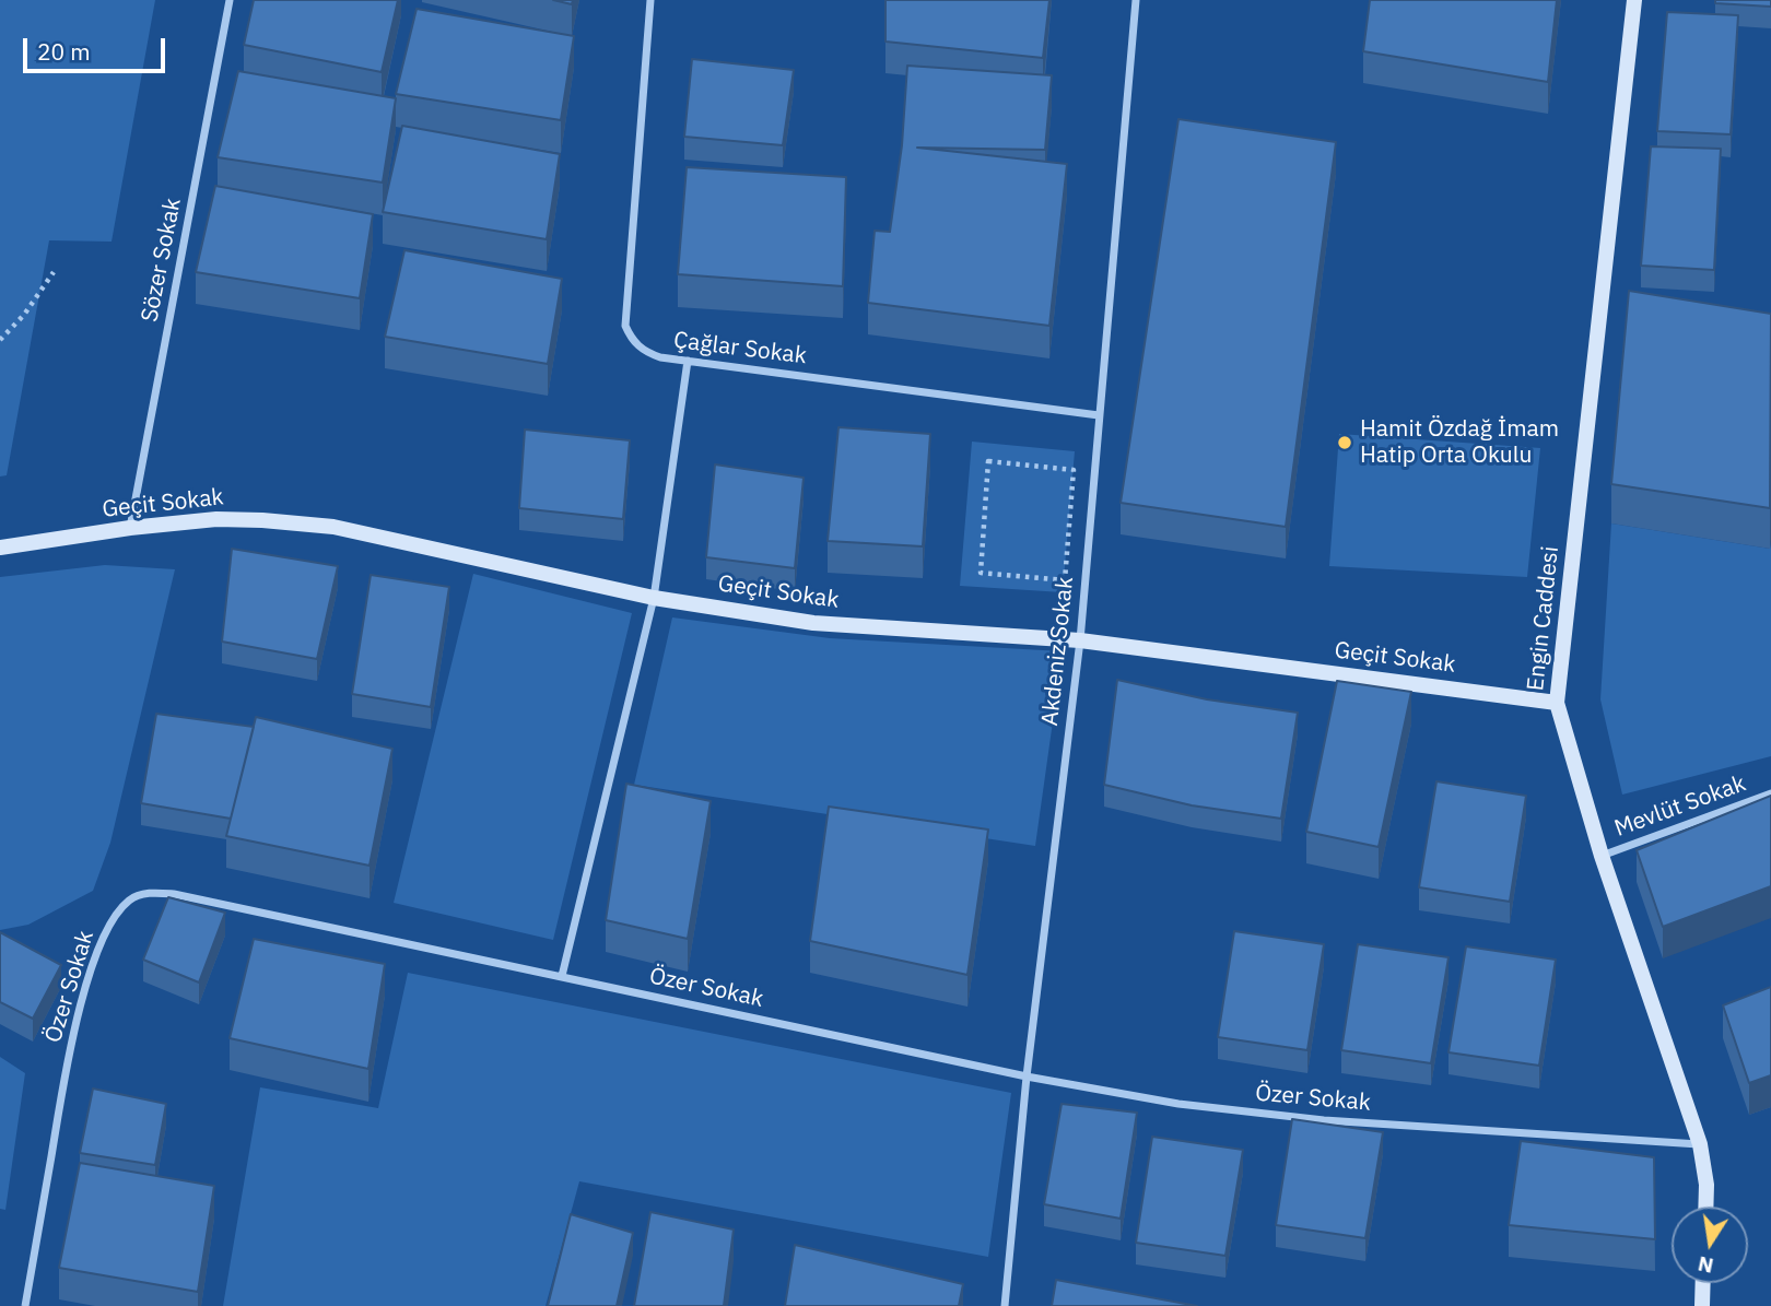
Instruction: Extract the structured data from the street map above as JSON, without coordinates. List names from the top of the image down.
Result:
{
  "streets": {
    "street": [
      "Sözer Sokak",
      "Çağlar Sokak",
      "Geçit Sokak",
      "Engin Caddesi",
      "Akdeniz Sokak",
      "Mevlüt Sokak",
      "Özer Sokak"
    ]
  },
  "crossings": [
    ["Sözer Sokak", "Geçit Sokak"],
    ["Çağlar Sokak", "Akdeniz Sokak"],
    ["Geçit Sokak", "Engin Caddesi"],
    ["Geçit Sokak", "Akdeniz Sokak"],
    ["Engin Caddesi", "Mevlüt Sokak"],
    ["Engin Caddesi", "Özer Sokak"],
    ["Akdeniz Sokak", "Özer Sokak"]
  ],
  "places": ["Hamit Özdağ İmam Hatip Orta Okulu"],
  "scale_bar": "20 m",
  "north": "bottom"
}
